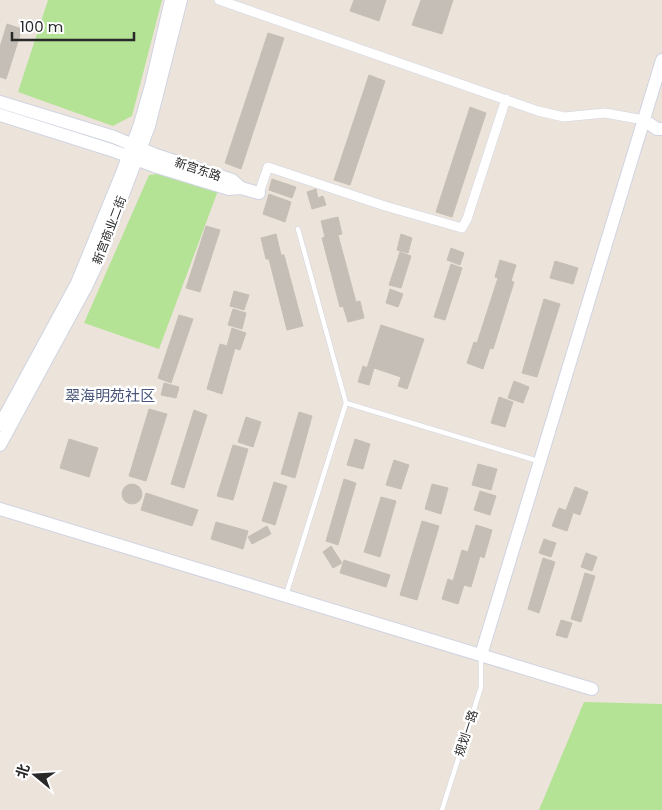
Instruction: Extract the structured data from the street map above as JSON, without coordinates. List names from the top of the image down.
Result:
{
  "streets": {
    "street": ["新宫东路", "新宫商业二街"],
    "lane": ["规划一路"]
  },
  "crossings": [
    ["新宫东路", "新宫商业二街"]
  ],
  "districts": ["翠海明苑社区"],
  "scale_bar": "100 m",
  "north": "left"
}
